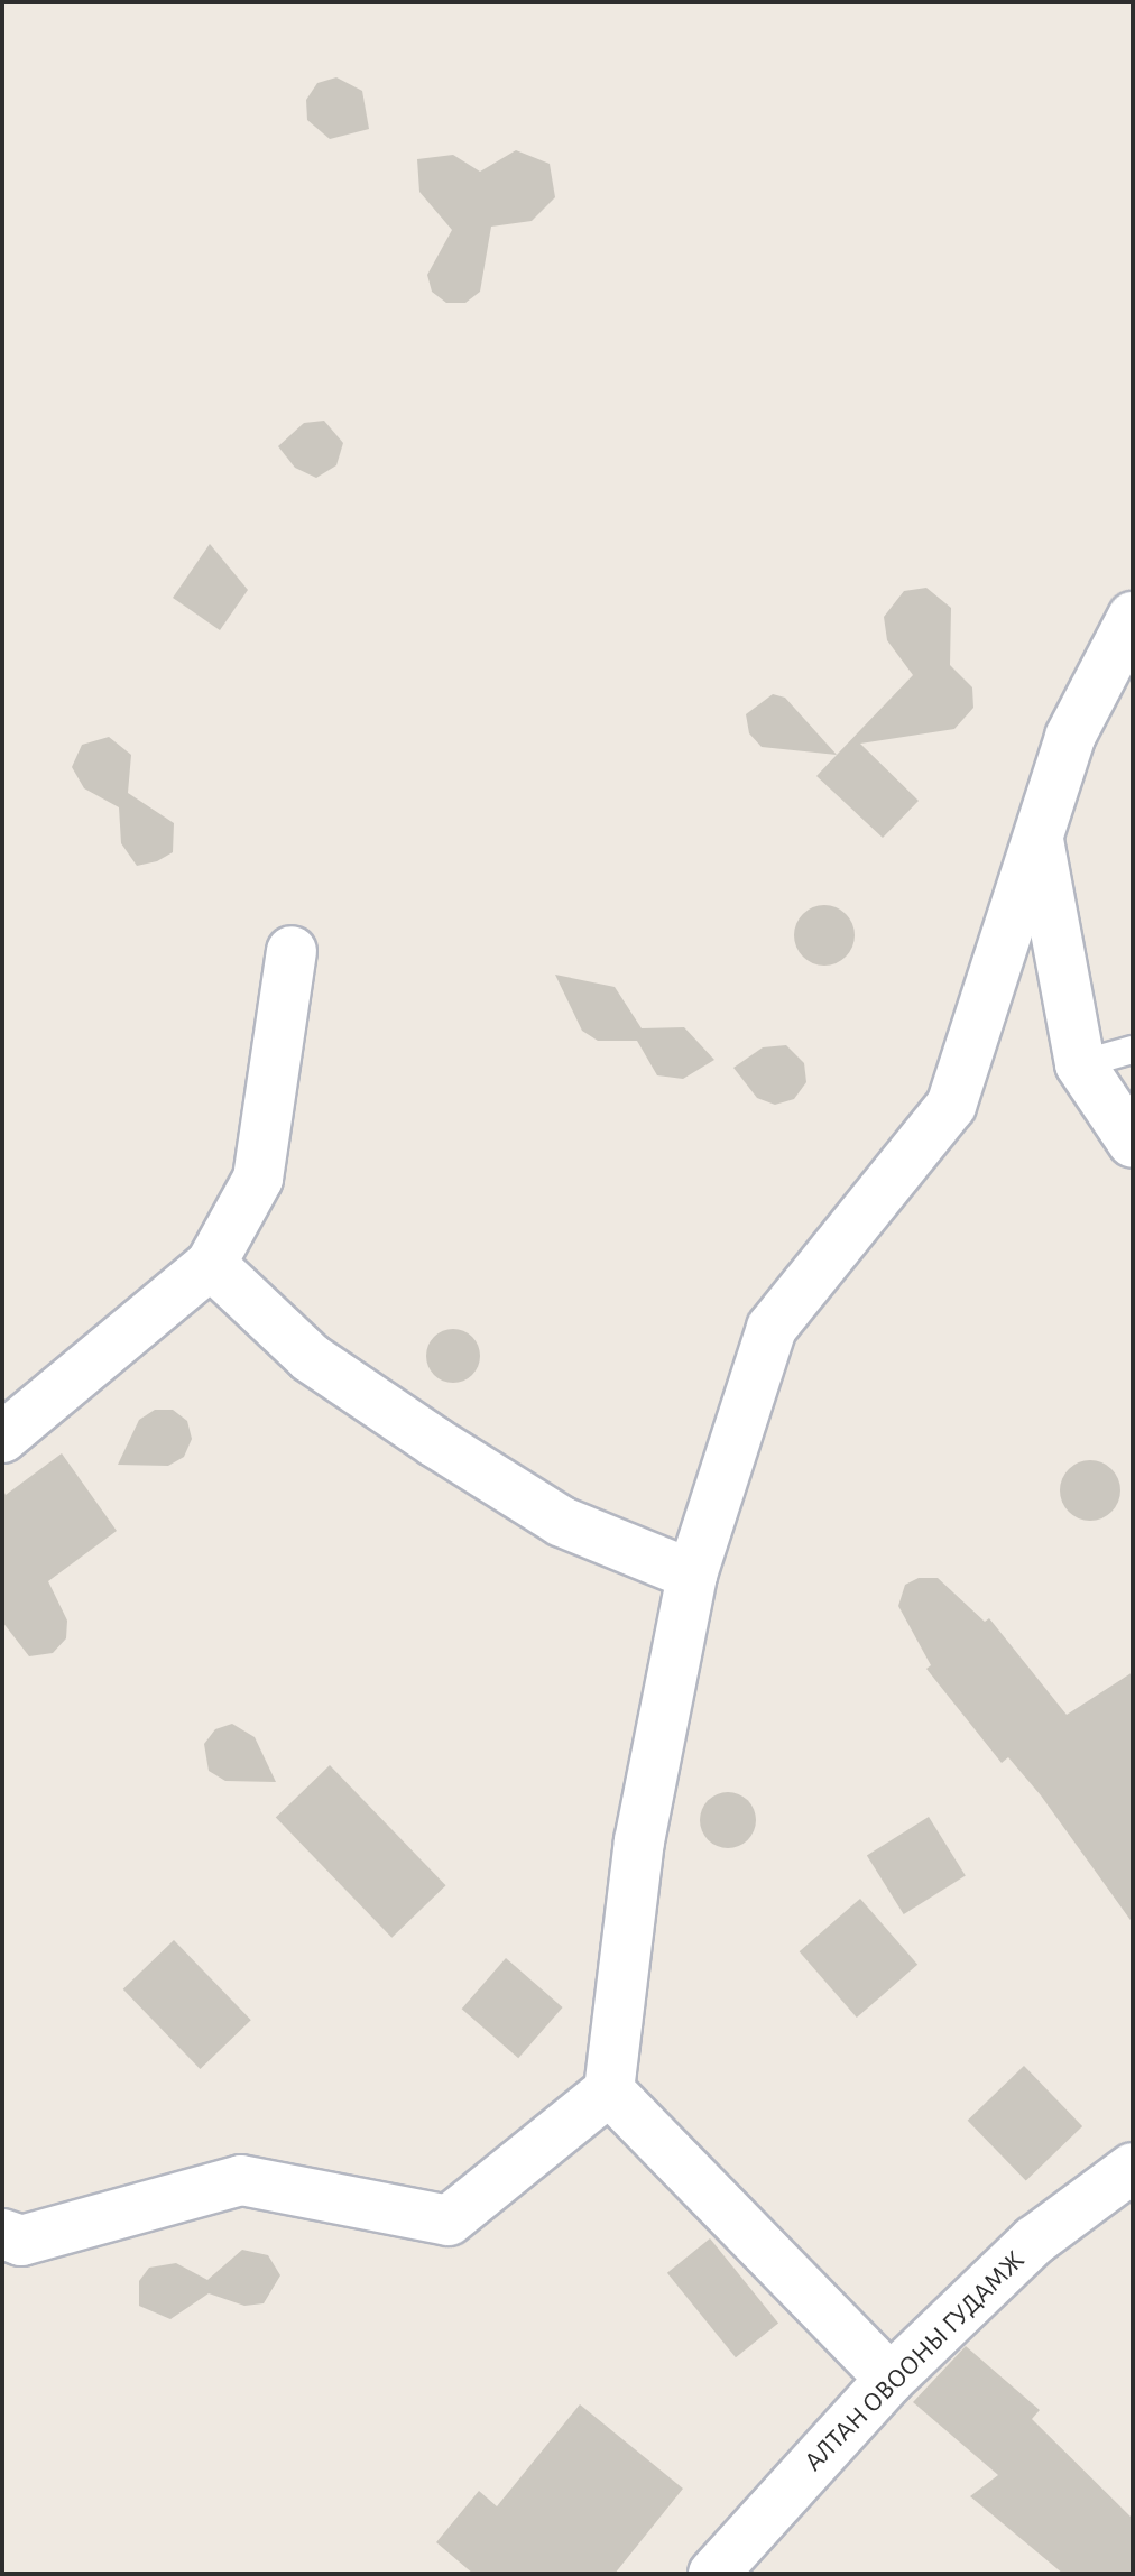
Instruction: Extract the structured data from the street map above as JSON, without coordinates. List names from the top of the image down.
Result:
{
  "streets": {
    "street": ["АЛТАН ОВООНЫ ГУДАМЖ"]
  }
}
